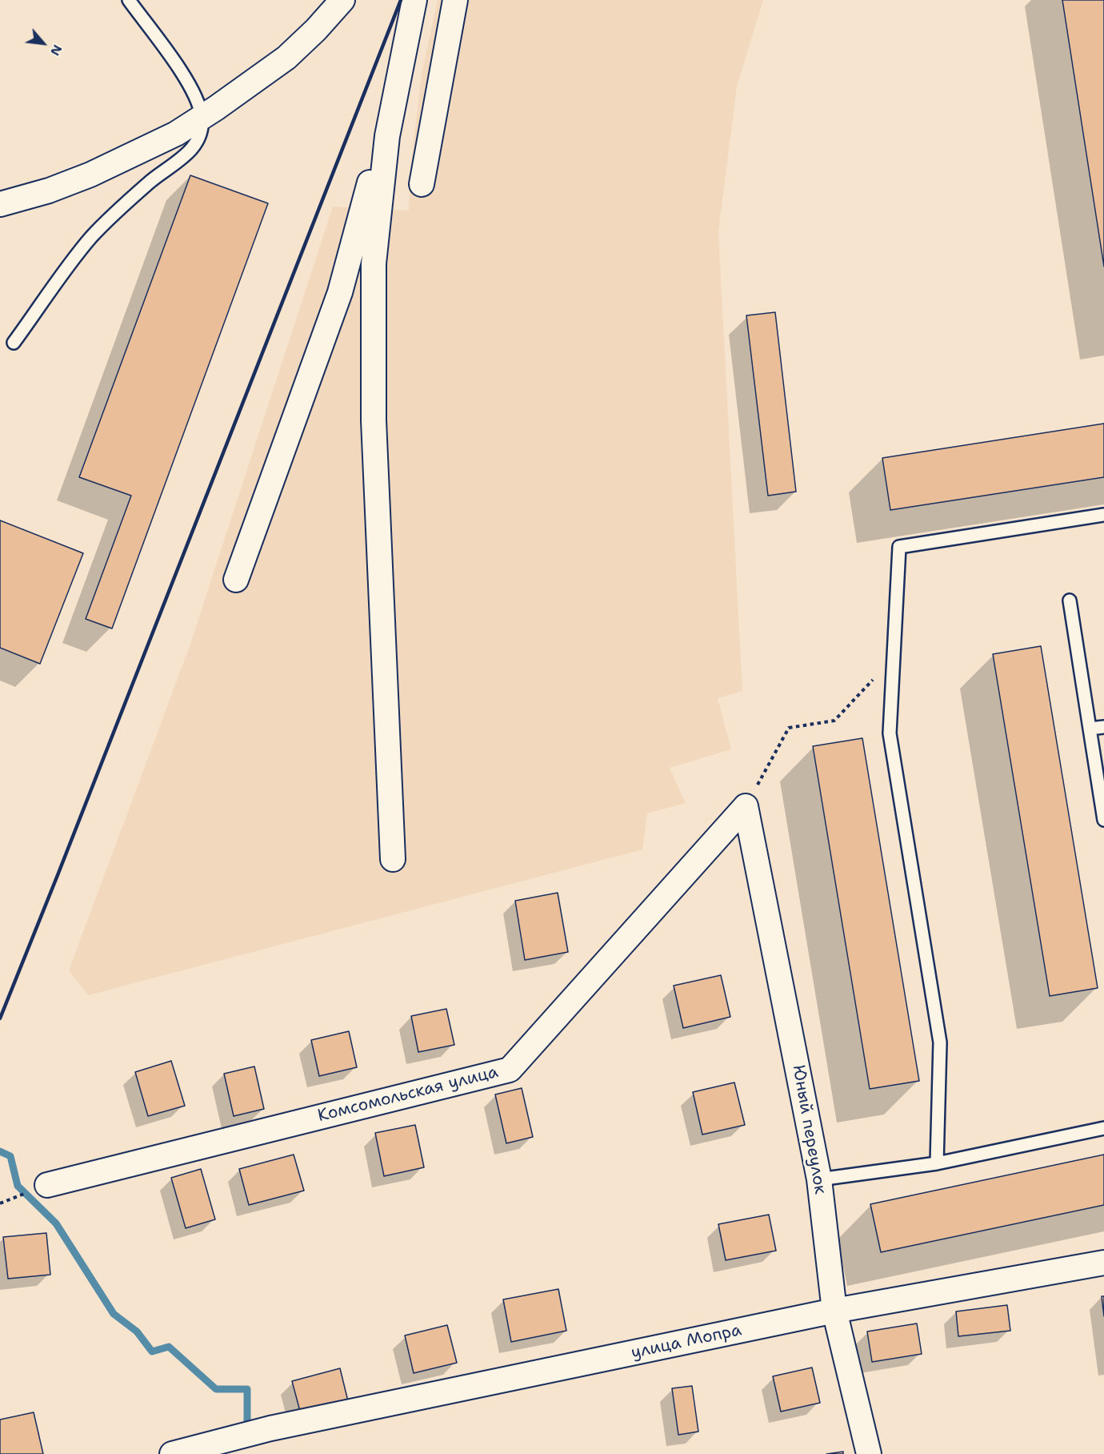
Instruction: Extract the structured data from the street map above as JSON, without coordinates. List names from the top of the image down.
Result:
{
  "streets": {
    "street": ["Комсомольская улица", "Юный переулок", "улица Мопра"]
  },
  "crossings": [
    ["Комсомольская улица", "Юный переулок"],
    ["Юный переулок", "улица Мопра"]
  ],
  "north": "bottom right"
}
